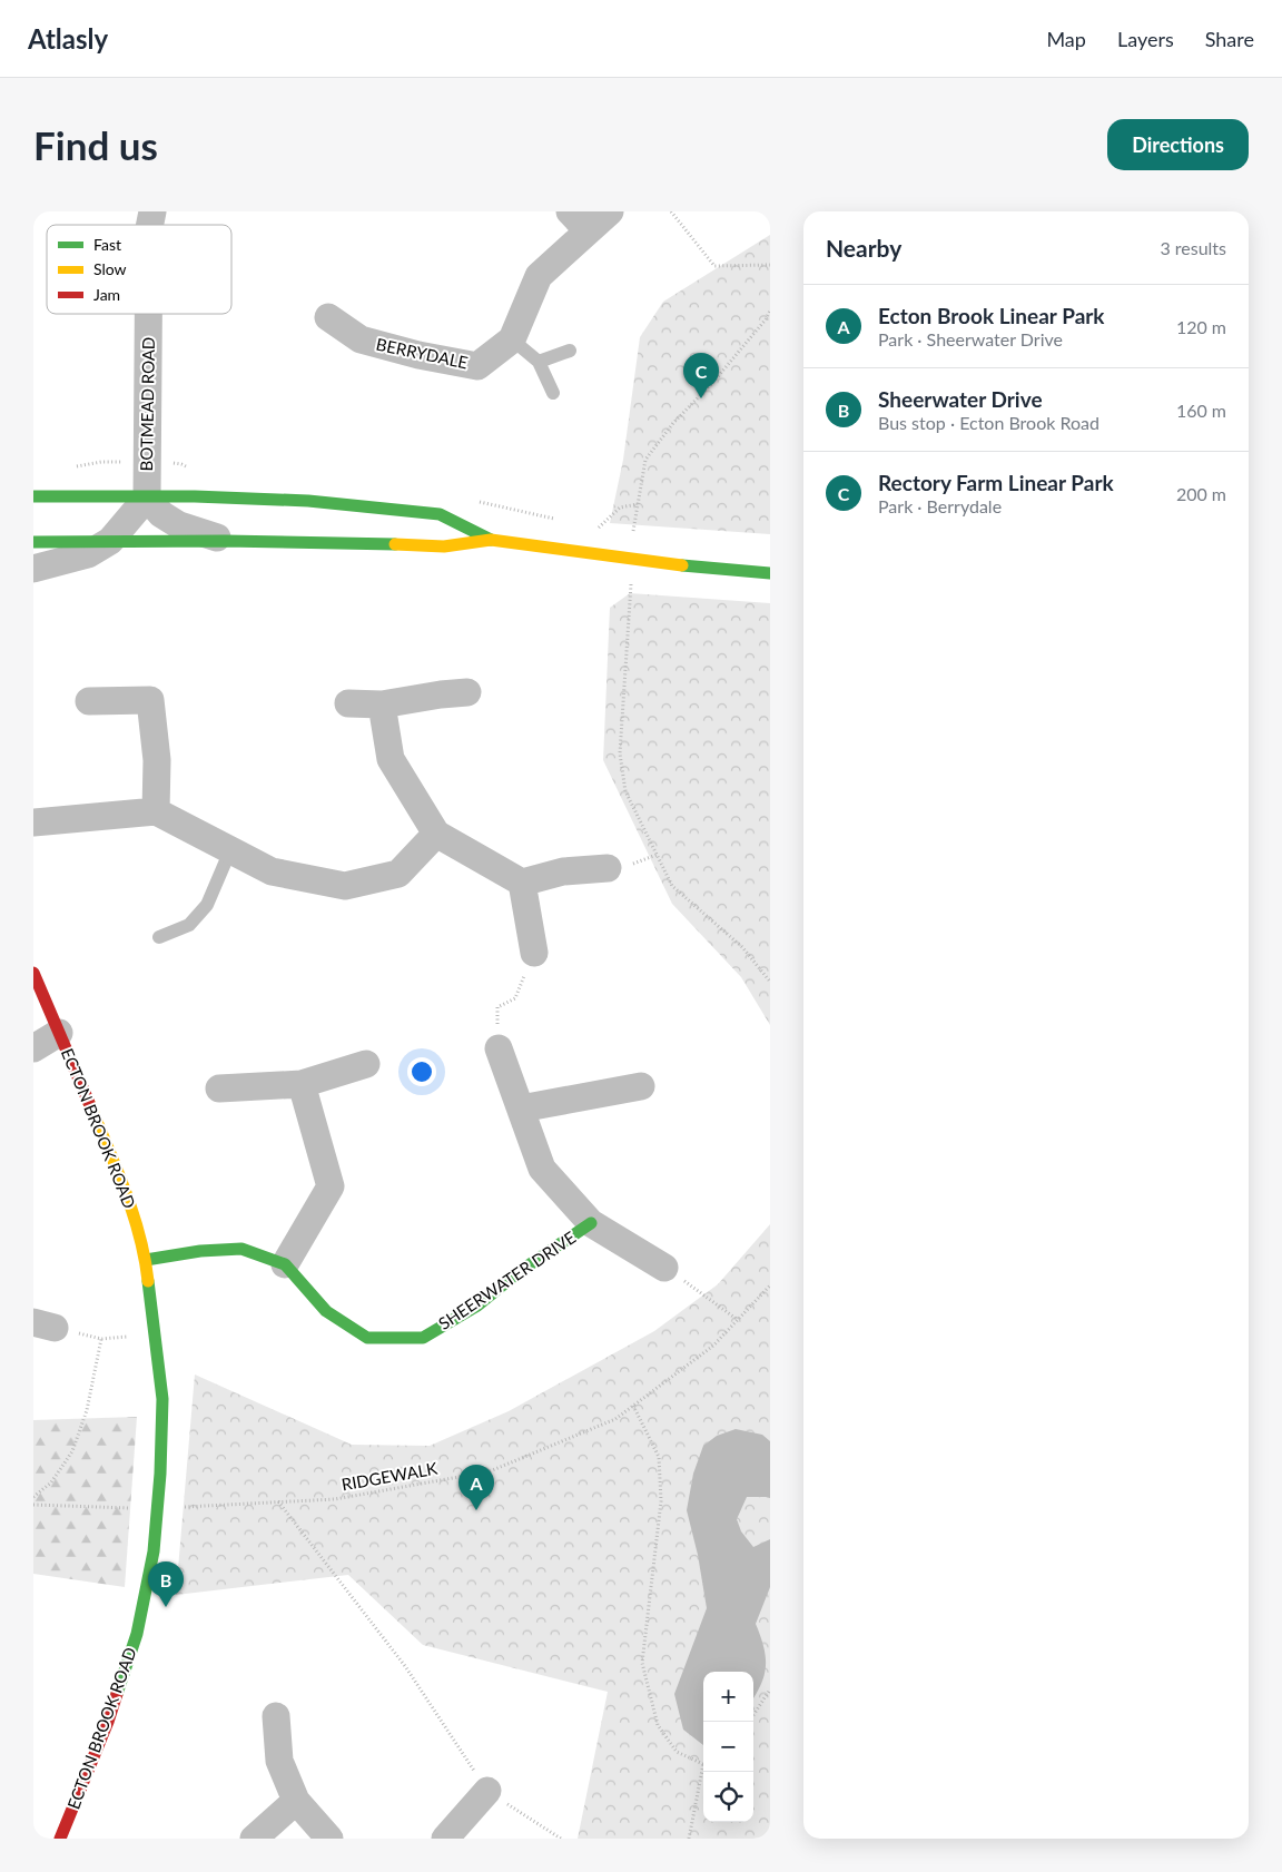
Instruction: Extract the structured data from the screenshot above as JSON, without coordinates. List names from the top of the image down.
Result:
{
  "streets": {
    "street": [
      "BERRYDALE",
      "BOTMEAD ROAD",
      "ECTON BROOK ROAD",
      "SHEERWATER DRIVE"
    ],
    "path": ["RIDGEWALK"]
  },
  "crossings": [
    ["ECTON BROOK ROAD", "SHEERWATER DRIVE"]
  ],
  "legend": ["Fast", "Slow", "Jam"],
  "page": {
    "header": "Atlasly",
    "nav": ["Map", "Layers", "Share"],
    "buttons": "Directions",
    "title": "Find us",
    "heading": ["Nearby", "3 results"],
    "list": [
      {
        "mark": "A",
        "name": "Ecton Brook Linear Park",
        "note": "Park · Sheerwater Drive",
        "value": "120 m"
      },
      {
        "mark": "B",
        "name": "Sheerwater Drive",
        "note": "Bus stop · Ecton Brook Road",
        "value": "160 m"
      },
      {
        "mark": "C",
        "name": "Rectory Farm Linear Park",
        "note": "Park · Berrydale",
        "value": "200 m"
      }
    ],
    "pins": ["C", "A", "B"],
    "map_buttons": ["+", "−"]
  }
}
